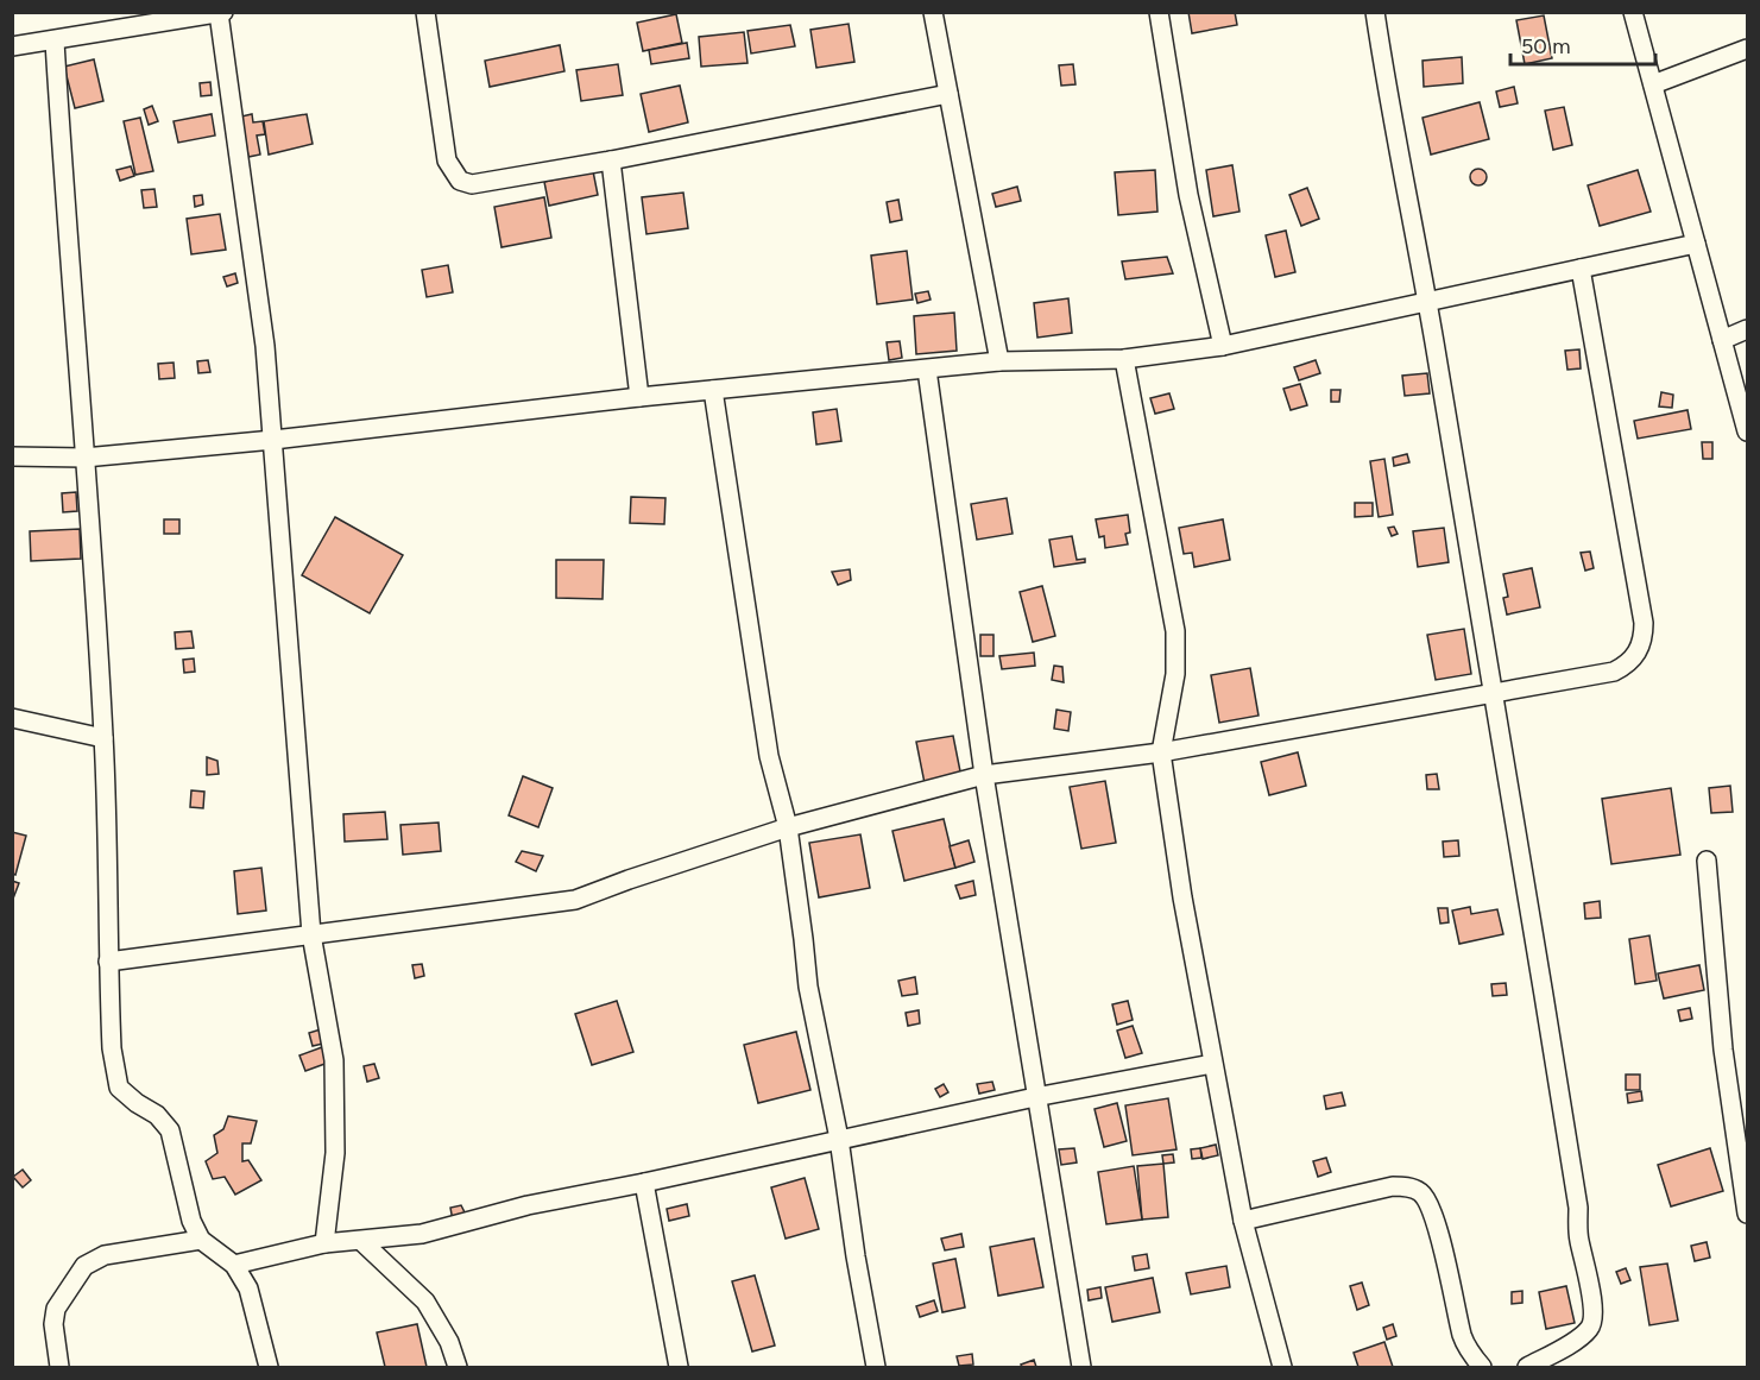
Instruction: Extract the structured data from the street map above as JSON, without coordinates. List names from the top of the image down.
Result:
{
  "scale_bar": "50 m"
}
